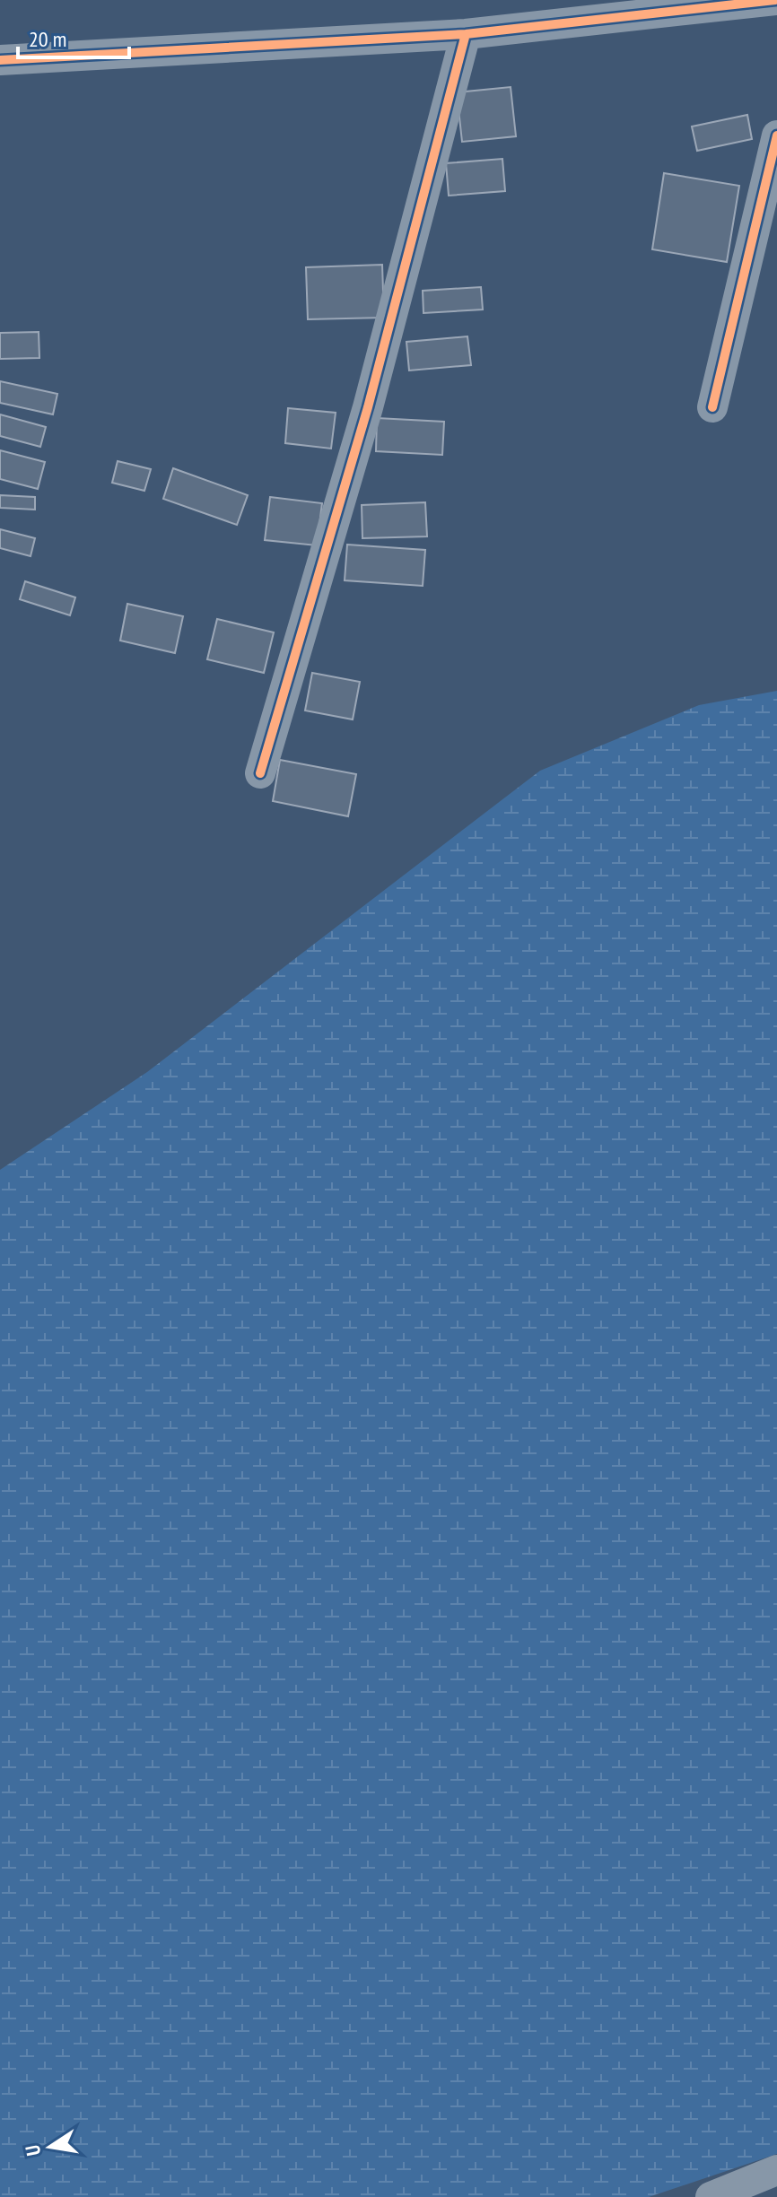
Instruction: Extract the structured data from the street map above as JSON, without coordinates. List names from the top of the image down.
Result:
{
  "scale_bar": "20 m",
  "north": "left"
}
